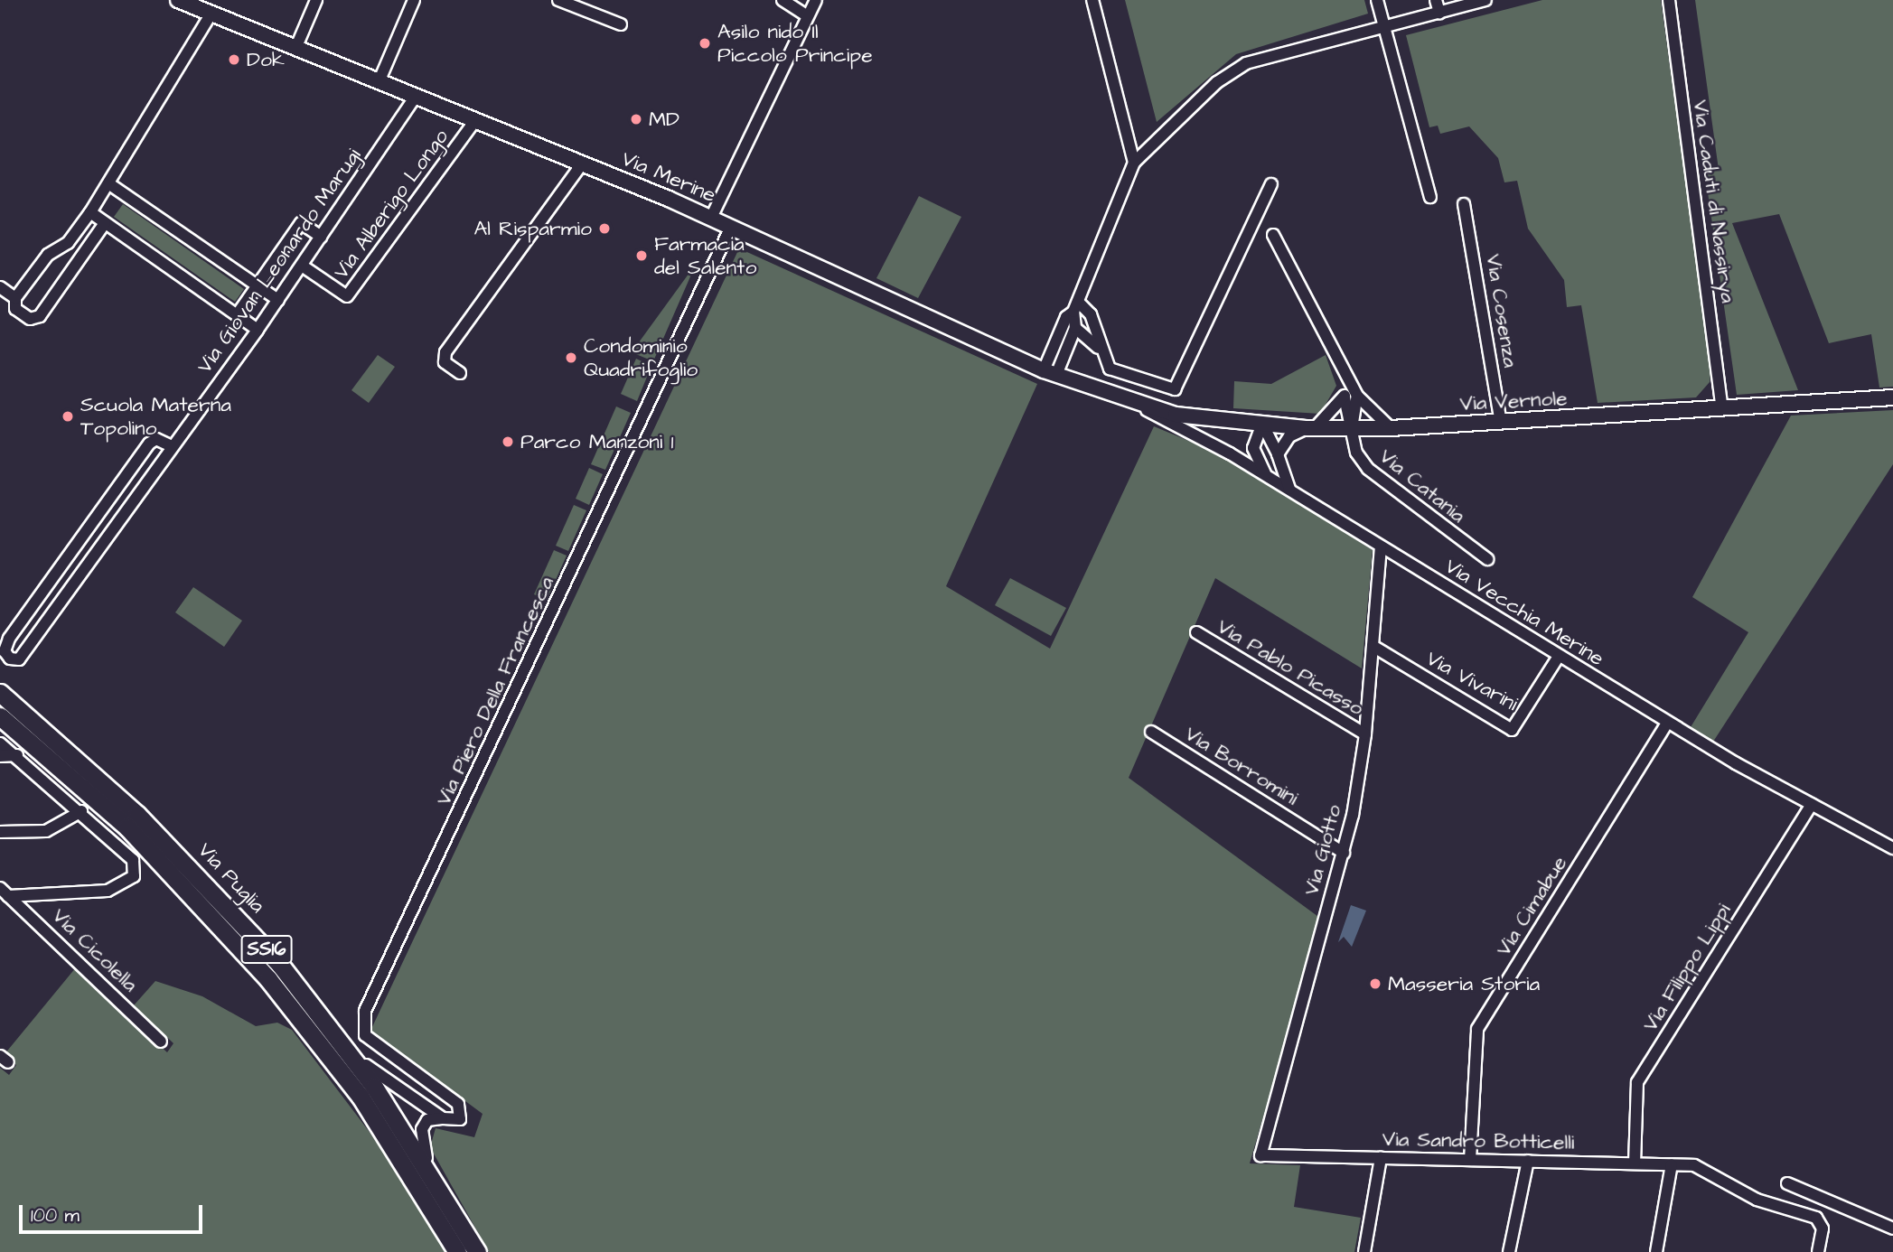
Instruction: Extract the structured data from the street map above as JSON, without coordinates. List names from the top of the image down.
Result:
{
  "streets": {
    "highway": ["Via Puglia", "SS16"],
    "main road": ["Via Merine", "Via Vernole"],
    "street": [
      "Via Caduti di Nassirya",
      "Via Alberigo Longo",
      "Via Giovan Leonardo Marugi",
      "Via Cosenza",
      "Via Catania",
      "Via Vecchia Merine",
      "Via Pablo Picasso",
      "Via Vivarini",
      "Via Piero Della Francesca",
      "Via Borromini",
      "Via Giotto",
      "Via Cimabue",
      "Via Cicolella",
      "Via Filippo Lippi",
      "Via Sandro Botticelli"
    ]
  },
  "crossings": [
    ["Via Merine", "Via Alberigo Longo"],
    ["Via Merine", "Via Giovan Leonardo Marugi"],
    ["Via Merine", "Via Vernole"],
    ["Via Merine", "Via Vecchia Merine"],
    ["Via Merine", "Via Piero Della Francesca"],
    ["Via Caduti di Nassirya", "Via Vernole"],
    ["Via Alberigo Longo", "Via Giovan Leonardo Marugi"],
    ["Via Cosenza", "Via Vernole"],
    ["Via Vernole", "Via Catania"],
    ["Via Vernole", "Via Vecchia Merine"],
    ["Via Vecchia Merine", "Via Vivarini"],
    ["Via Vecchia Merine", "Via Giotto"],
    ["Via Vecchia Merine", "Via Cimabue"],
    ["Via Vecchia Merine", "Via Filippo Lippi"],
    ["Via Pablo Picasso", "Via Giotto"],
    ["Via Vivarini", "Via Giotto"],
    ["Via Piero Della Francesca", "Via Puglia"],
    ["Via Borromini", "Via Giotto"],
    ["Via Giotto", "Via Sandro Botticelli"],
    ["Via Cimabue", "Via Sandro Botticelli"],
    ["Via Filippo Lippi", "Via Sandro Botticelli"]
  ],
  "places": [
    "Asilo nido Il Piccolo Principe",
    "Dok",
    "MD",
    "Al Risparmio",
    "Farmacia del Salento",
    "Condominio Quadrifoglio",
    "Scuola Materna Topolino",
    "Parco Manzoni 1",
    "Masseria Storia"
  ],
  "scale_bar": "100 m"
}
